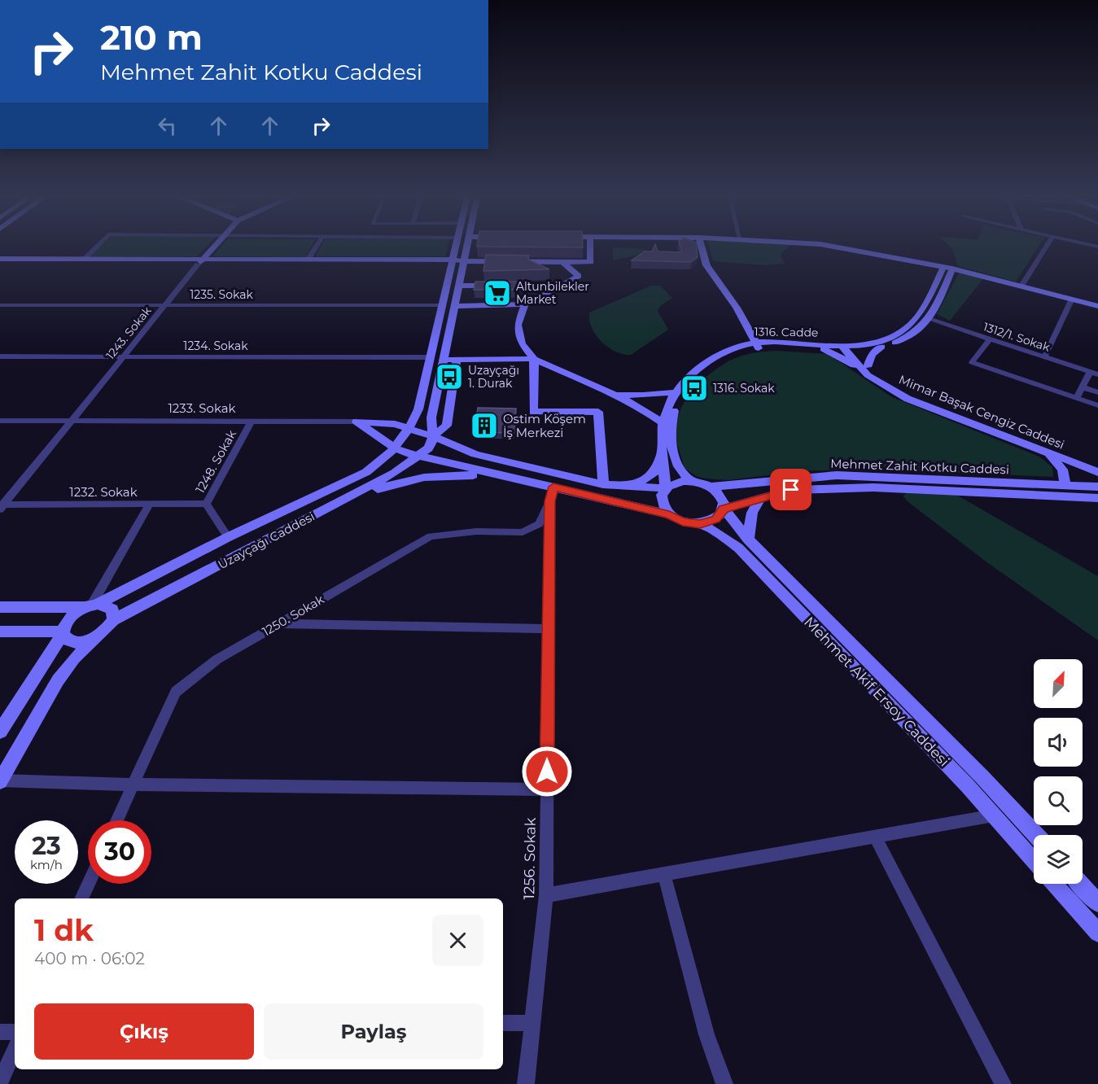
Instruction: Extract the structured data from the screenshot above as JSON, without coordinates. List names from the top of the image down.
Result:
{
  "streets": {
    "street": [
      "1235. Sokak",
      "1316. Cadde",
      "1243. Sokak",
      "1312/1. Sokak",
      "1234. Sokak",
      "1233. Sokak",
      "Mimar Başak Cengiz Caddesi",
      "1248. Sokak",
      "Mehmet Zahit Kotku Caddesi",
      "1232. Sokak",
      "Uzayçağı Caddesi",
      "1250. Sokak",
      "Mehmet Akif Ersoy Caddesi",
      "1256. Sokak"
    ]
  },
  "crossings": [
    ["1235. Sokak", "1243. Sokak"],
    ["1316. Cadde", "1312/1. Sokak"],
    ["1316. Cadde", "Mimar Başak Cengiz Caddesi"],
    ["1316. Cadde", "Mehmet Zahit Kotku Caddesi"],
    ["1316. Cadde", "Mehmet Akif Ersoy Caddesi"],
    ["1243. Sokak", "1234. Sokak"],
    ["1243. Sokak", "1233. Sokak"],
    ["1243. Sokak", "1232. Sokak"],
    ["1233. Sokak", "1248. Sokak"],
    ["1248. Sokak", "1232. Sokak"],
    ["1248. Sokak", "Uzayçağı Caddesi"],
    ["Mehmet Zahit Kotku Caddesi", "Mehmet Akif Ersoy Caddesi"],
    ["1250. Sokak", "1256. Sokak"]
  ],
  "places": {
    "supermarket": ["Altunbilekler Market"],
    "bus stop": ["Uzayçağı 1. Durak", "1316. Sokak"],
    "building": ["Ostim Köşem İş Merkezi"]
  },
  "north": "top right",
  "page": {
    "turn": ["210 m", "Mehmet Zahit Kotku Caddesi"],
    "speed": "23 km/h",
    "limit": "30",
    "heading": ["1 dk", "400 m · 06:02"],
    "buttons": ["Çıkış", "Paylaş"]
  }
}
